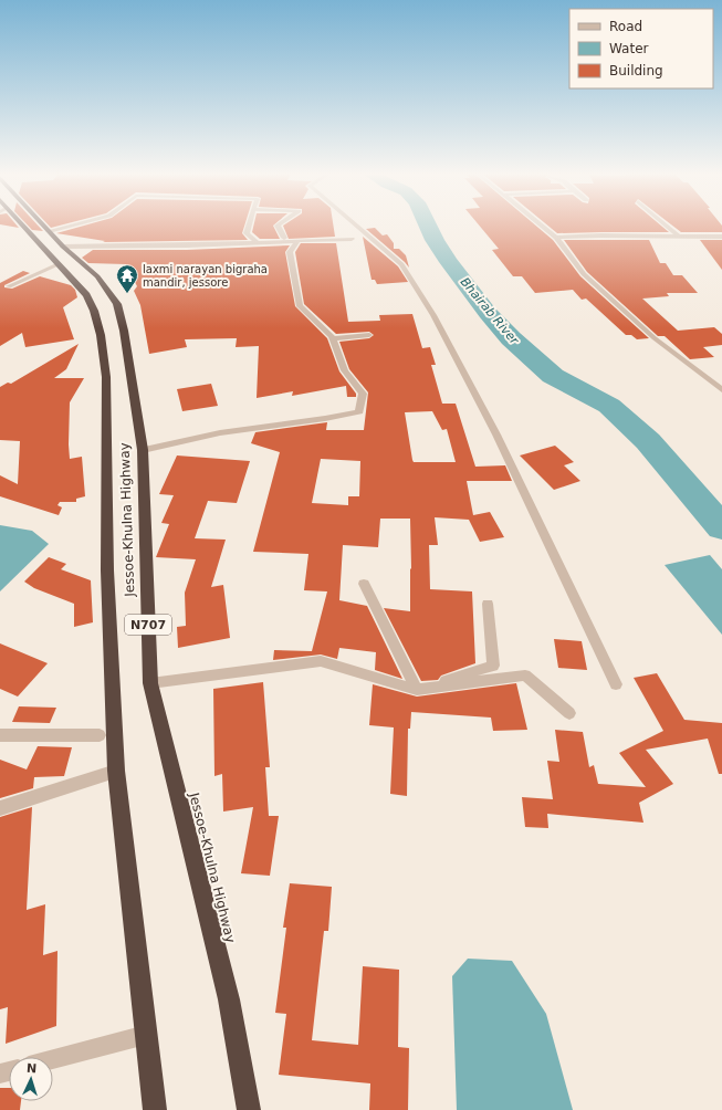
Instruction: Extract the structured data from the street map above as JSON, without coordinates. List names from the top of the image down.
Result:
{
  "streets": {
    "highway": ["Jessoe-Khulna Highway", "N707"]
  },
  "water": ["Bhairab River"],
  "places": {
    "temple": ["laxmi narayan bigraha mandir, jessore"]
  },
  "legend": ["Road", "Water", "Building"],
  "north": "top"
}
